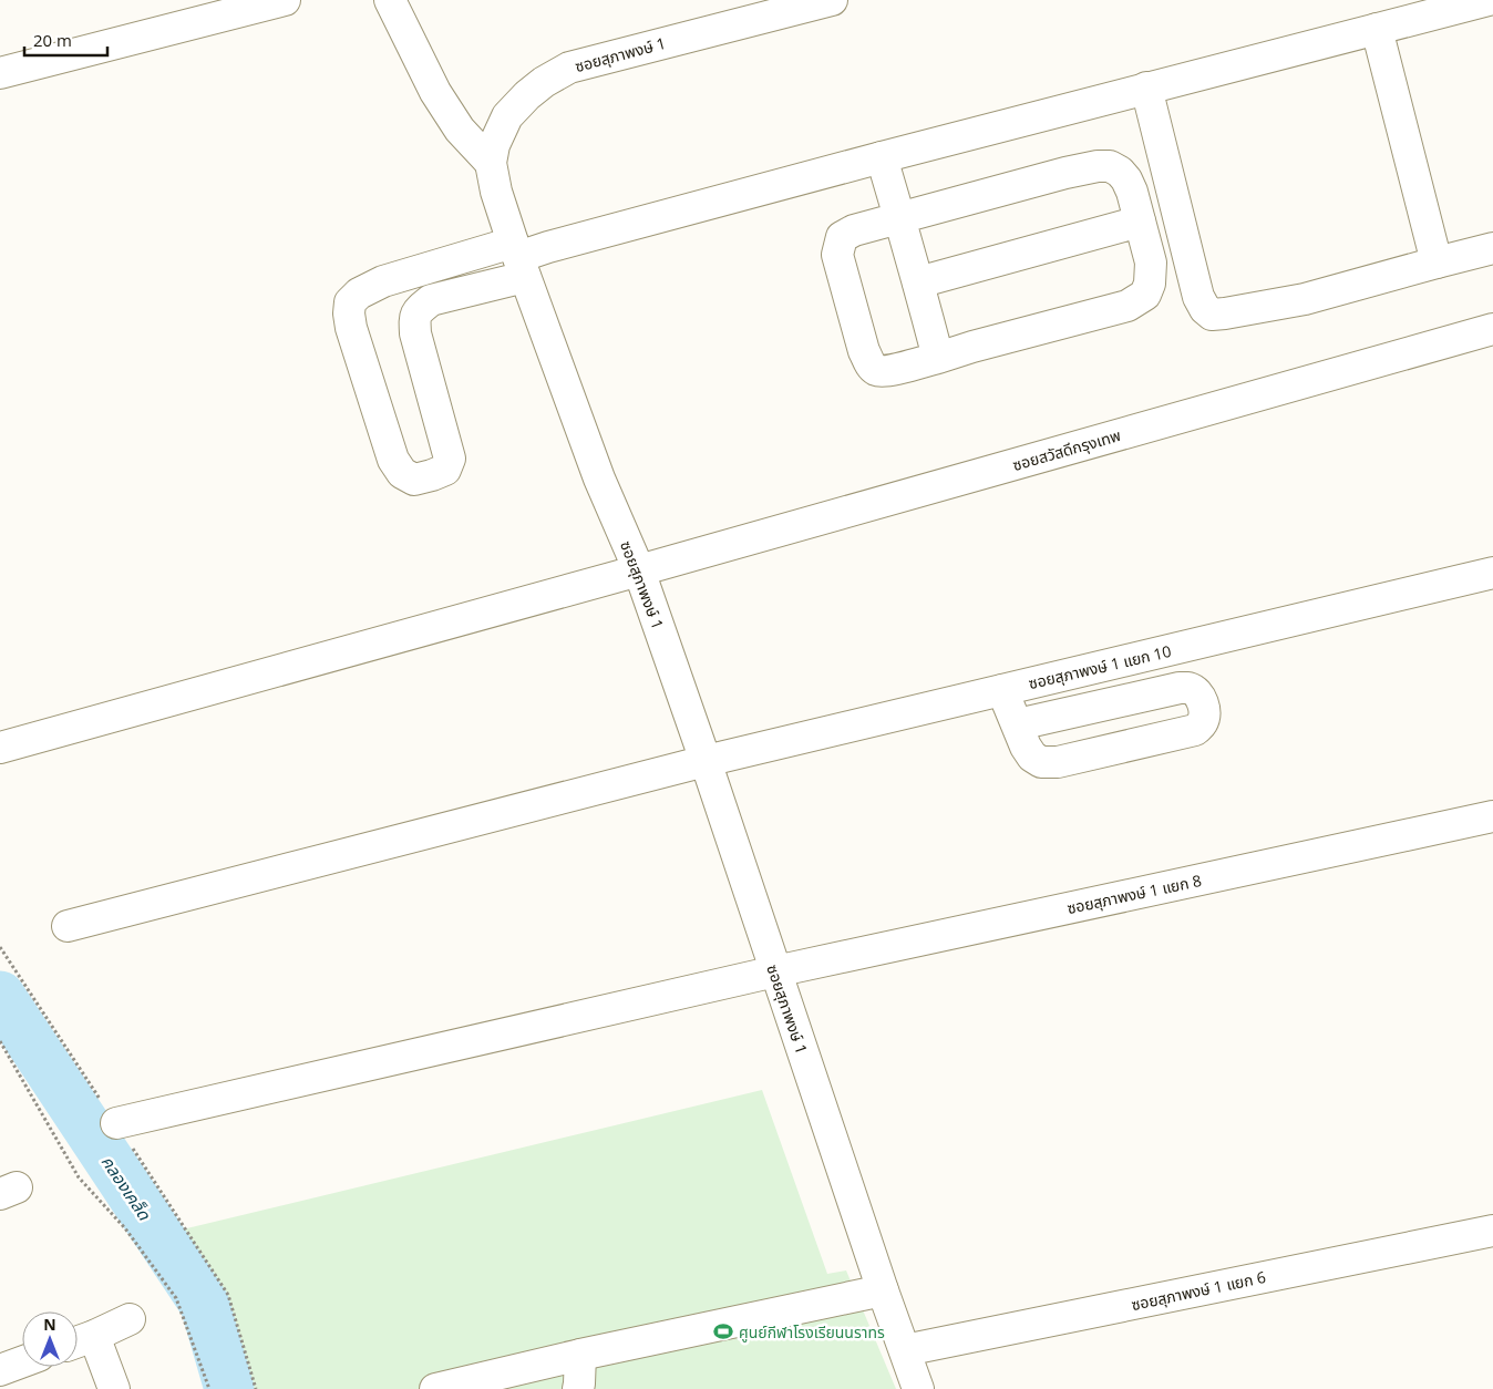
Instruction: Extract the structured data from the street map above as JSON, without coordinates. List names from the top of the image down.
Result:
{
  "streets": {
    "street": [
      "ซอยสุภาพงษ์ 1",
      "ซอยสวัสดีกรุงเทพ",
      "ซอยสุภาพงษ์ 1 แยก 10",
      "ซอยสุภาพงษ์ 1 แยก 8",
      "ซอยสุภาพงษ์ 1 แยก 6"
    ]
  },
  "crossings": [
    ["ซอยสุภาพงษ์ 1", "ซอยสวัสดีกรุงเทพ"],
    ["ซอยสุภาพงษ์ 1", "ซอยสุภาพงษ์ 1 แยก 10"],
    ["ซอยสุภาพงษ์ 1", "ซอยสุภาพงษ์ 1 แยก 8"],
    ["ซอยสุภาพงษ์ 1", "ซอยสุภาพงษ์ 1 แยก 6"]
  ],
  "water": ["คลองเคล็ด"],
  "places": {
    "sports": ["ศูนย์กีฬาโรงเรียนนราทร"]
  },
  "scale_bar": "20 m",
  "north": "top"
}
